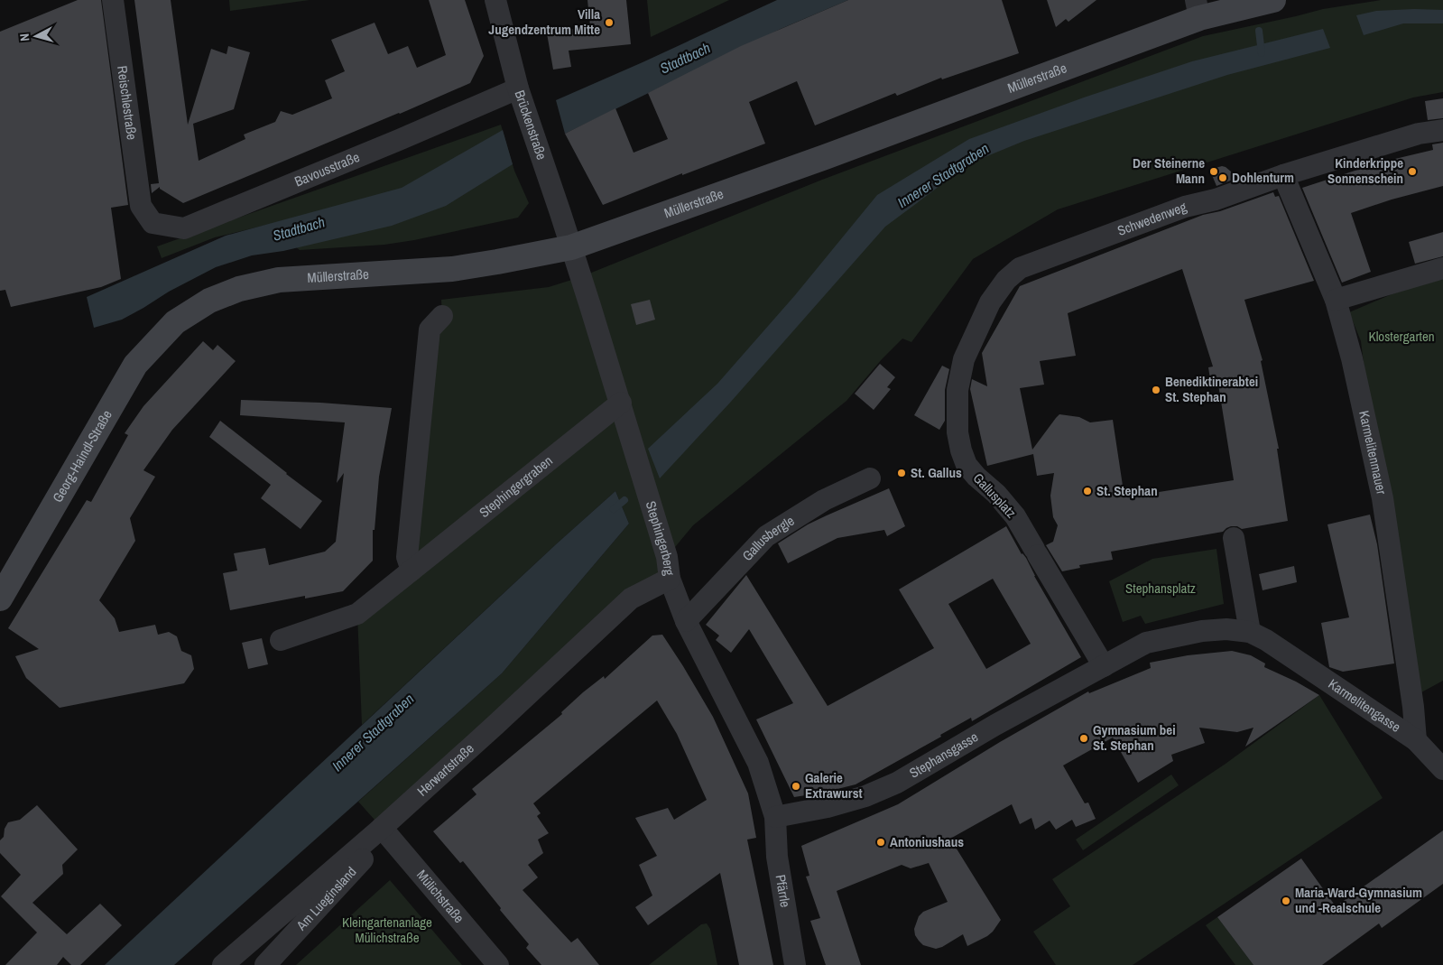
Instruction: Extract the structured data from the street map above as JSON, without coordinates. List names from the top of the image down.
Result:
{
  "streets": {
    "street": [
      "Müllerstraße",
      "Reischlestraße",
      "Brückenstraße",
      "Bavousstraße",
      "Schwedenweg",
      "Karmelitenmauer",
      "Georg-Haindl-Straße",
      "Stephingergraben",
      "Gallusplatz",
      "Stephingerberg",
      "Gallusbergle",
      "Karmelitengasse",
      "Stephansgasse",
      "Herwartstraße",
      "Pfärrle",
      "Mülichstraße",
      "Am Lueginsland"
    ]
  },
  "crossings": [
    ["Müllerstraße", "Brückenstraße"],
    ["Müllerstraße", "Georg-Haindl-Straße"],
    ["Müllerstraße", "Stephingerberg"],
    ["Reischlestraße", "Bavousstraße"],
    ["Brückenstraße", "Bavousstraße"],
    ["Brückenstraße", "Stephingerberg"],
    ["Schwedenweg", "Karmelitenmauer"],
    ["Schwedenweg", "Gallusplatz"],
    ["Karmelitenmauer", "Karmelitengasse"],
    ["Stephingergraben", "Stephingerberg"],
    ["Gallusplatz", "Stephansgasse"],
    ["Stephingerberg", "Gallusbergle"],
    ["Stephingerberg", "Stephansgasse"],
    ["Stephingerberg", "Herwartstraße"],
    ["Stephingerberg", "Pfärrle"],
    ["Stephansgasse", "Pfärrle"],
    ["Herwartstraße", "Mülichstraße"],
    ["Herwartstraße", "Am Lueginsland"],
    ["Mülichstraße", "Am Lueginsland"]
  ],
  "water": ["Stadtbach", "Innerer Stadtgraben"],
  "parks": ["Klostergarten", "Stephansplatz", "Kleingartenanlage Mülichstraße"],
  "places": [
    "Villa Jugendzentrum Mitte",
    "Der Steinerne Mann",
    "Kinderkrippe Sonnenschein",
    "Dohlenturm",
    "Benediktinerabtei St. Stephan",
    "St. Gallus",
    "St. Stephan",
    "Gymnasium bei St. Stephan",
    "Galerie Extrawurst",
    "Antoniushaus",
    "Maria-Ward-Gymnasium und -Realschule"
  ],
  "north": "left"
}
